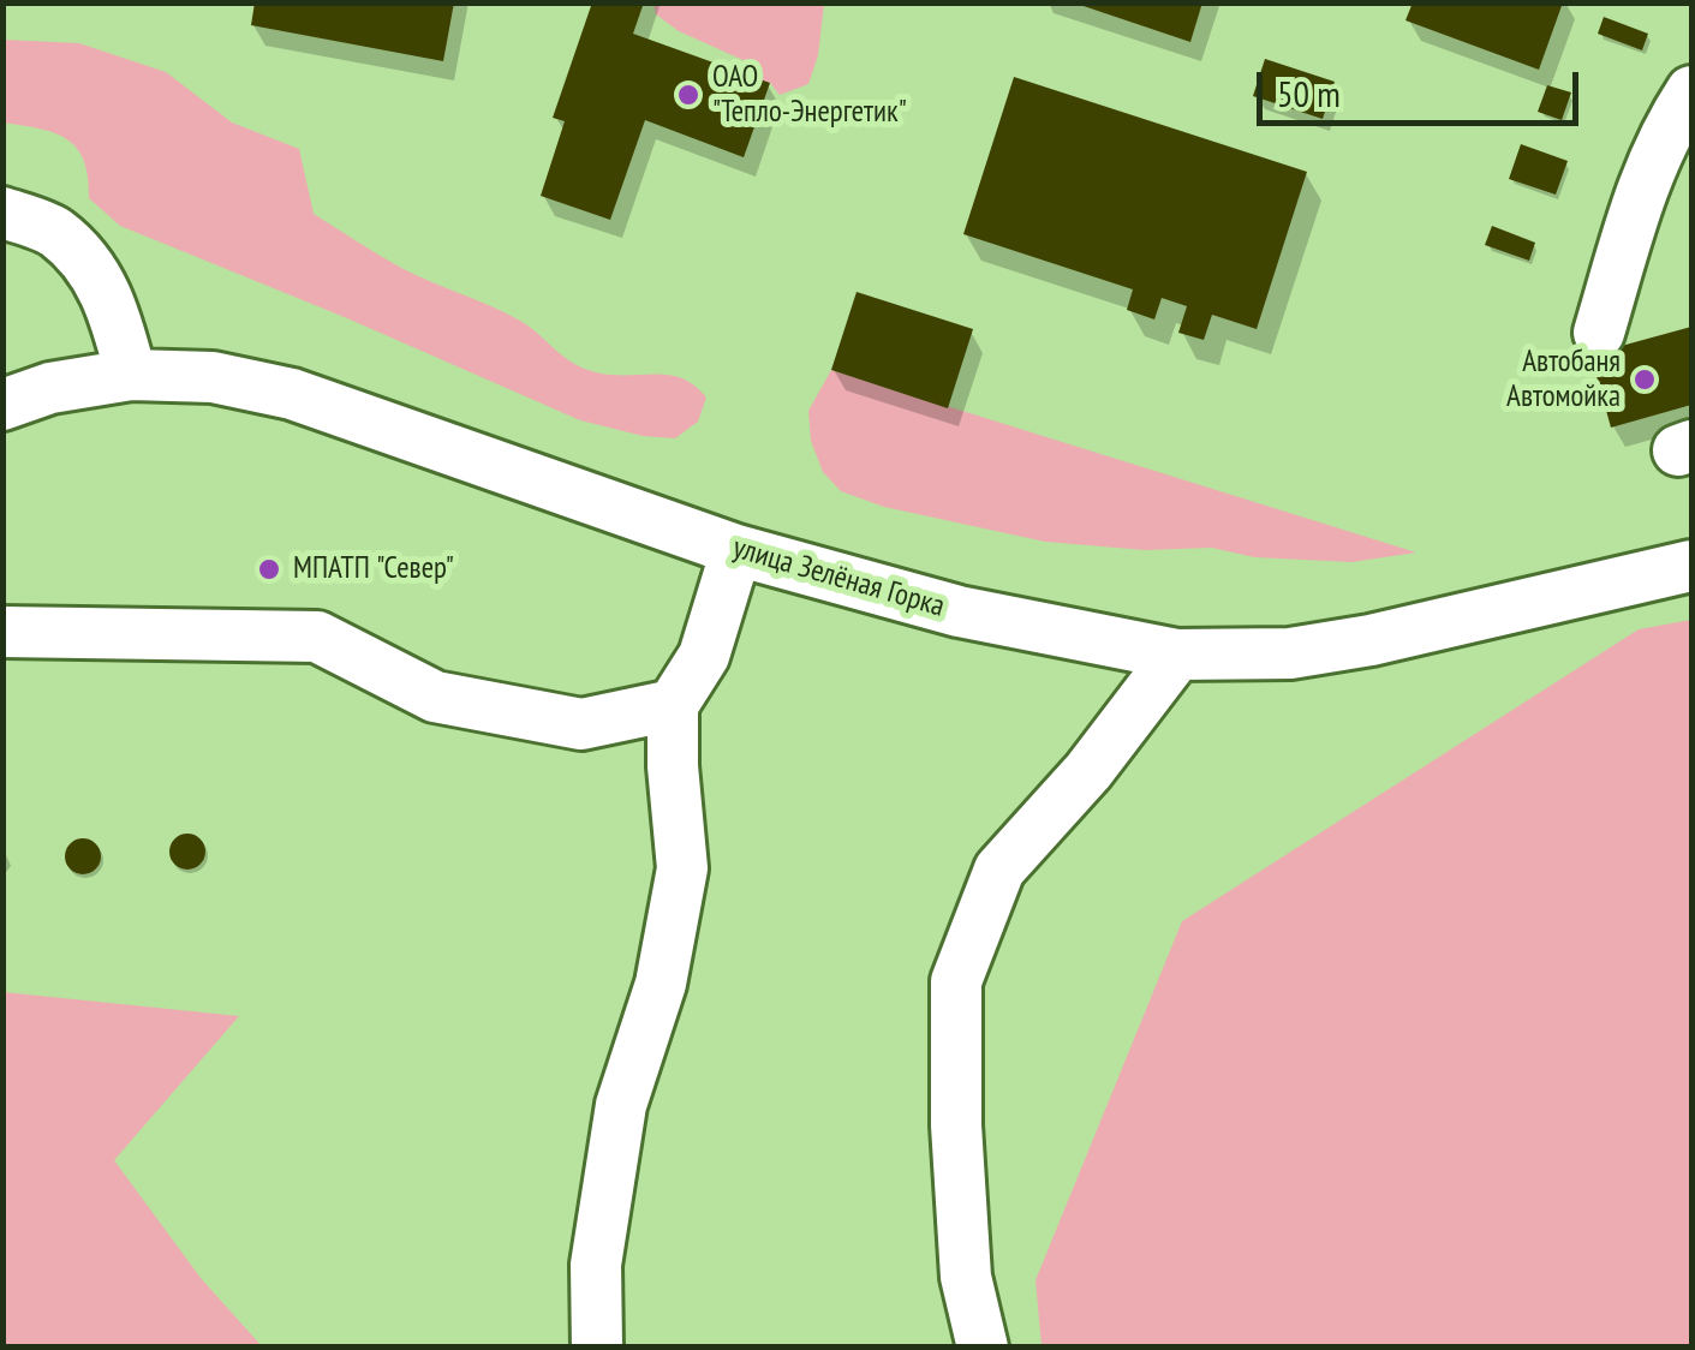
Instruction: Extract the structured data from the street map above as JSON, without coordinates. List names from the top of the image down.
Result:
{
  "streets": {
    "street": ["улица Зелёная Горка"]
  },
  "places": ["ОАО \"Тепло-Энергетик\"", "Автобаня Автомойка", "МПАТП \"Север\""],
  "scale_bar": "50 m"
}
